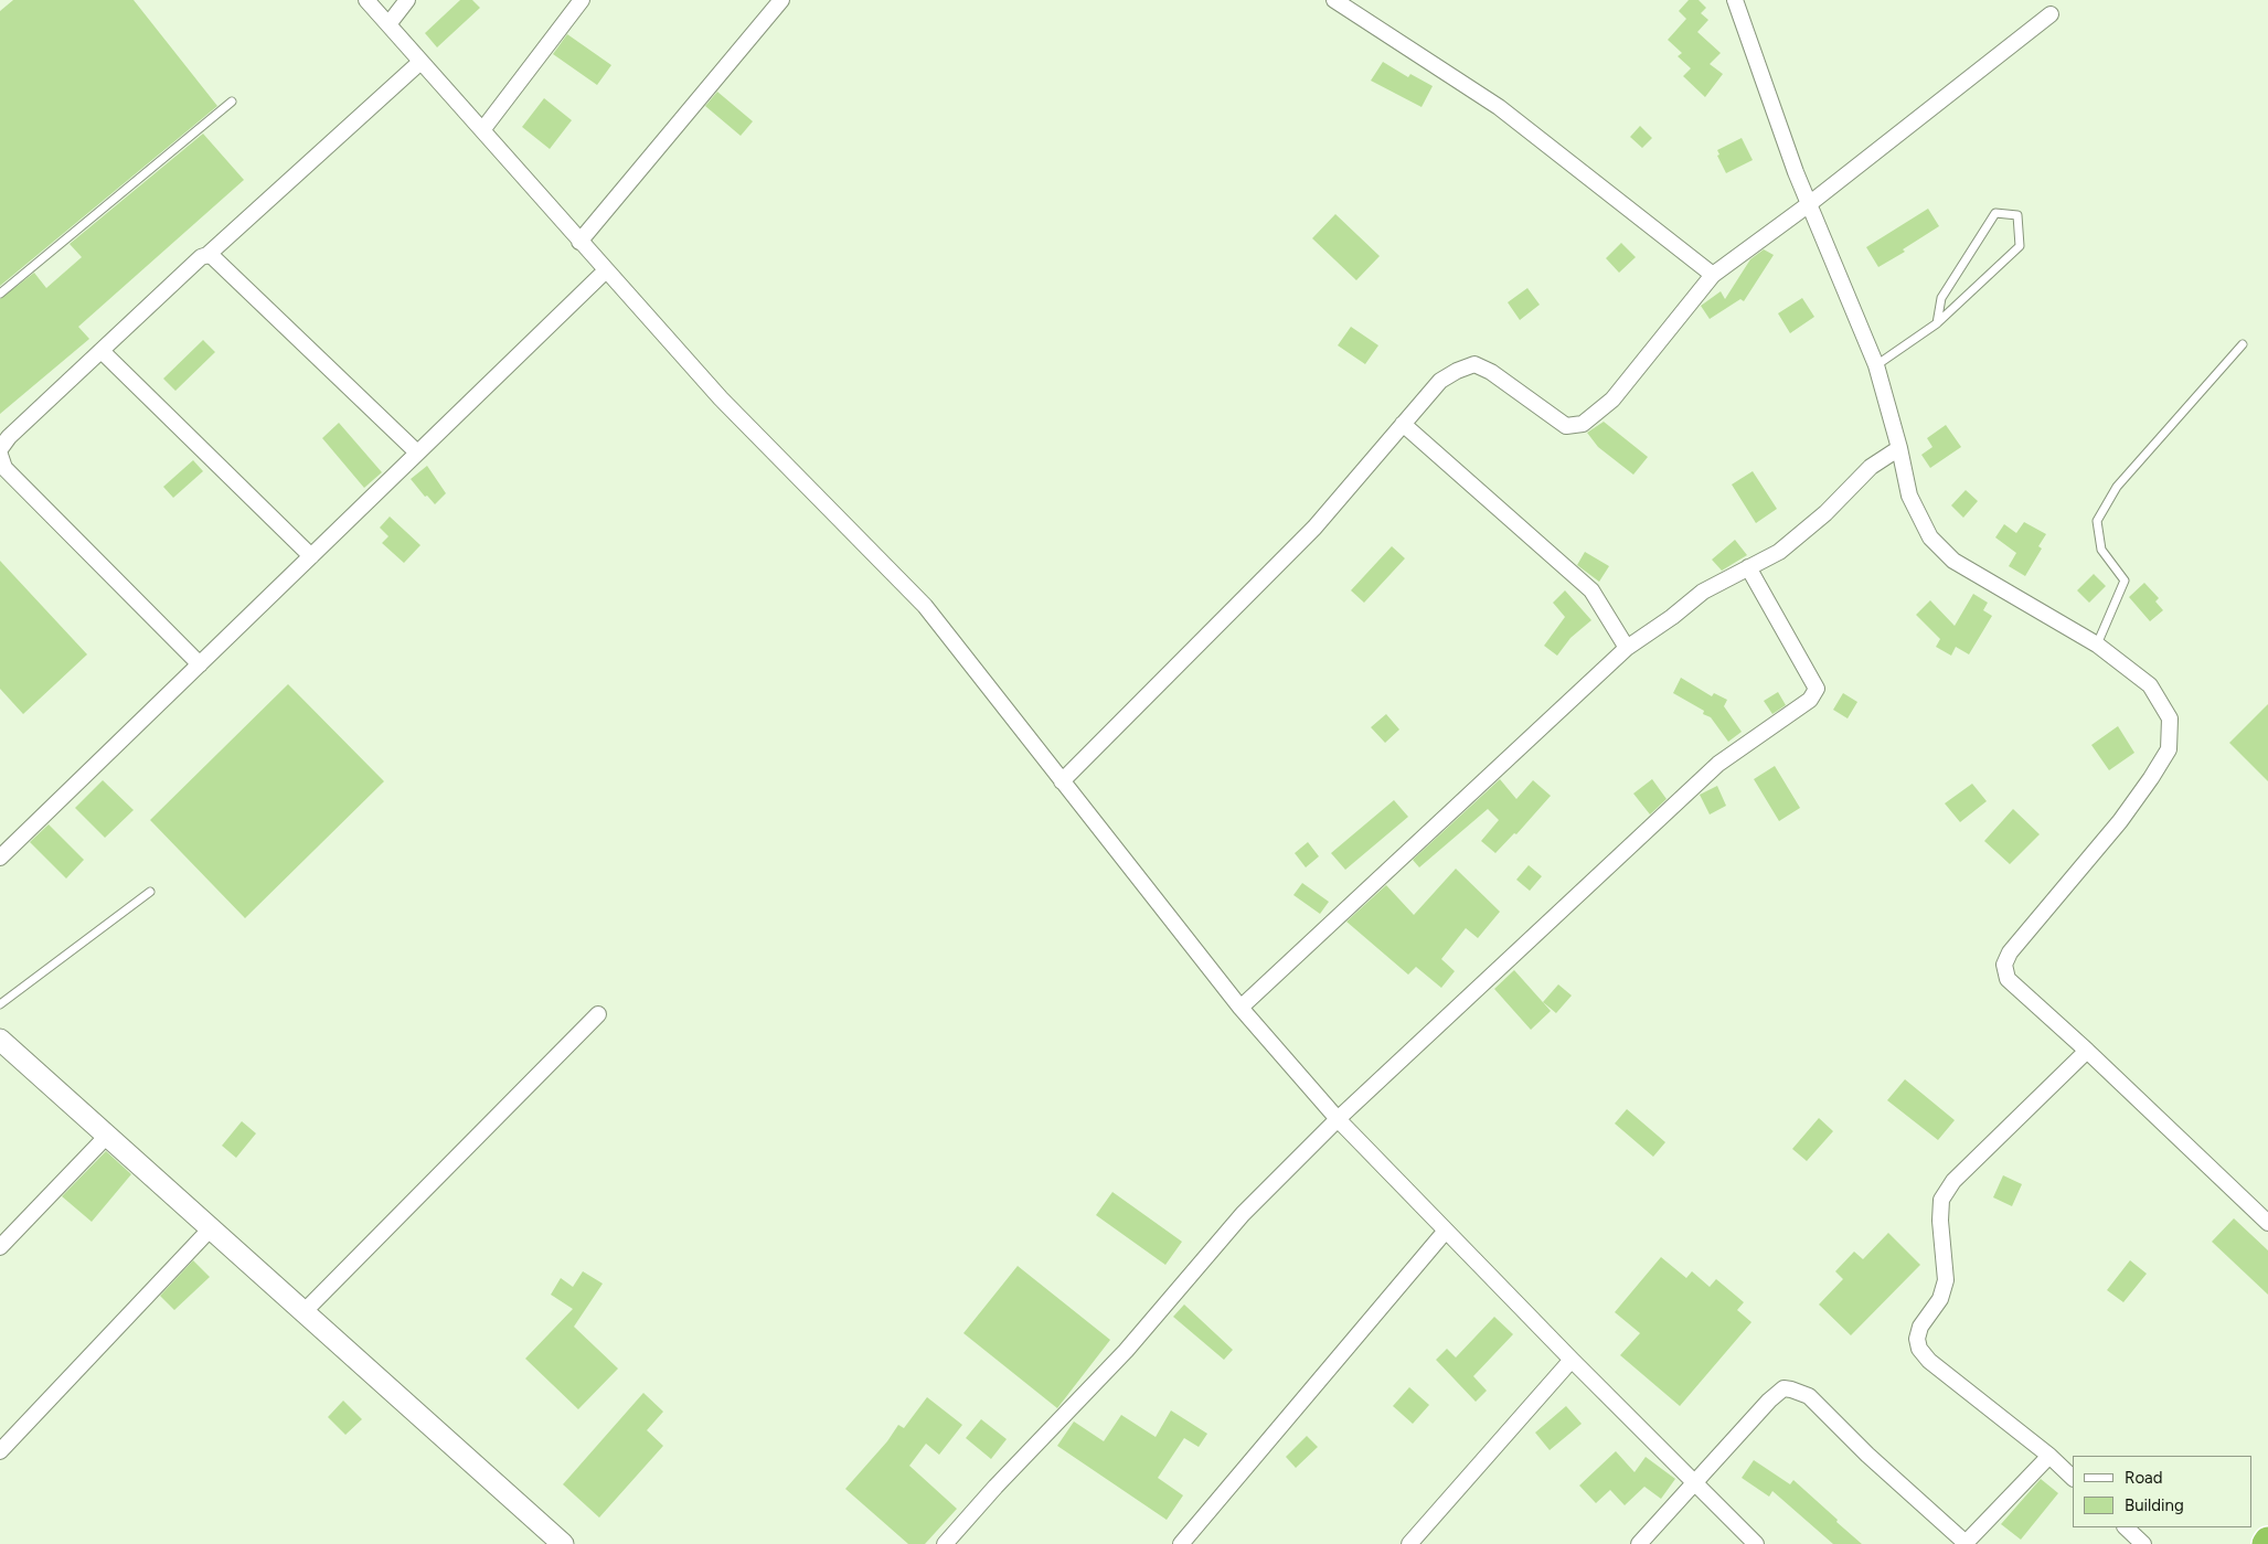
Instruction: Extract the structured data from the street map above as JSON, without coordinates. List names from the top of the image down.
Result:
{
  "legend": ["Road", "Building"]
}
